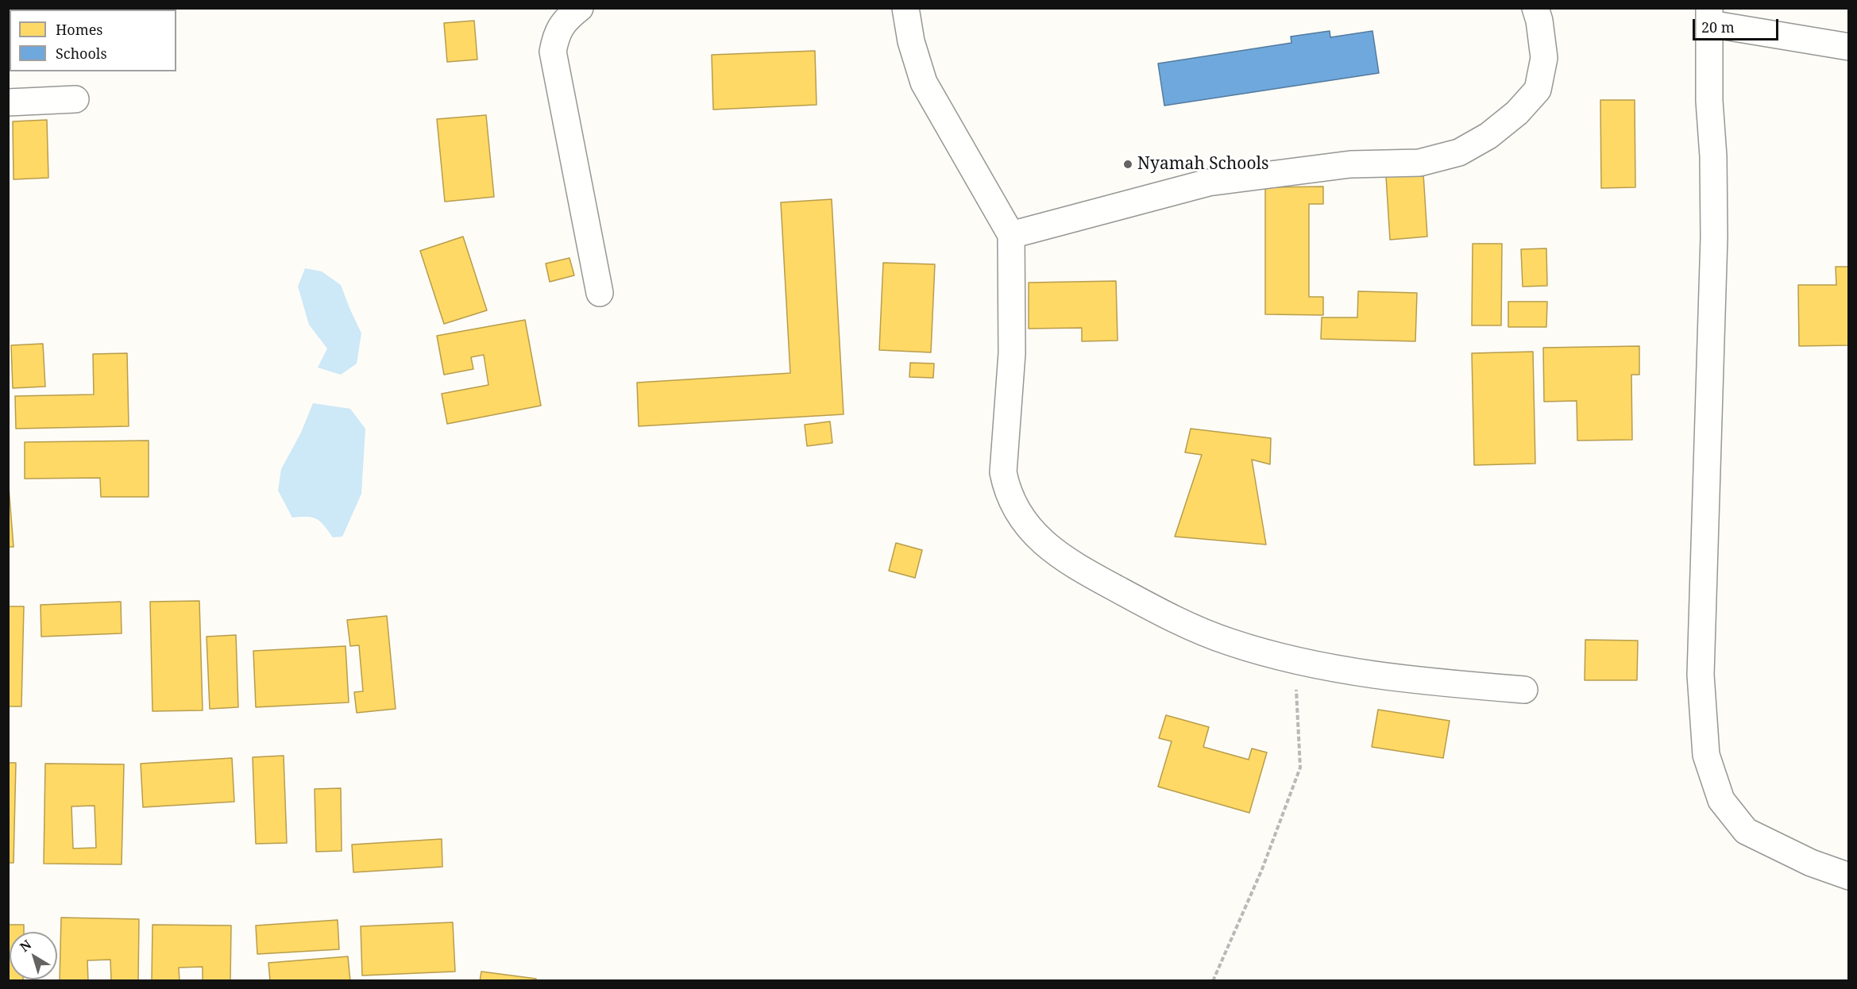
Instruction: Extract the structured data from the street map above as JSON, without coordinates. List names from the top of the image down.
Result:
{
  "places": ["Nyamah Schools"],
  "legend": ["Homes", "Schools"],
  "scale_bar": "20 m",
  "north": "top left"
}
